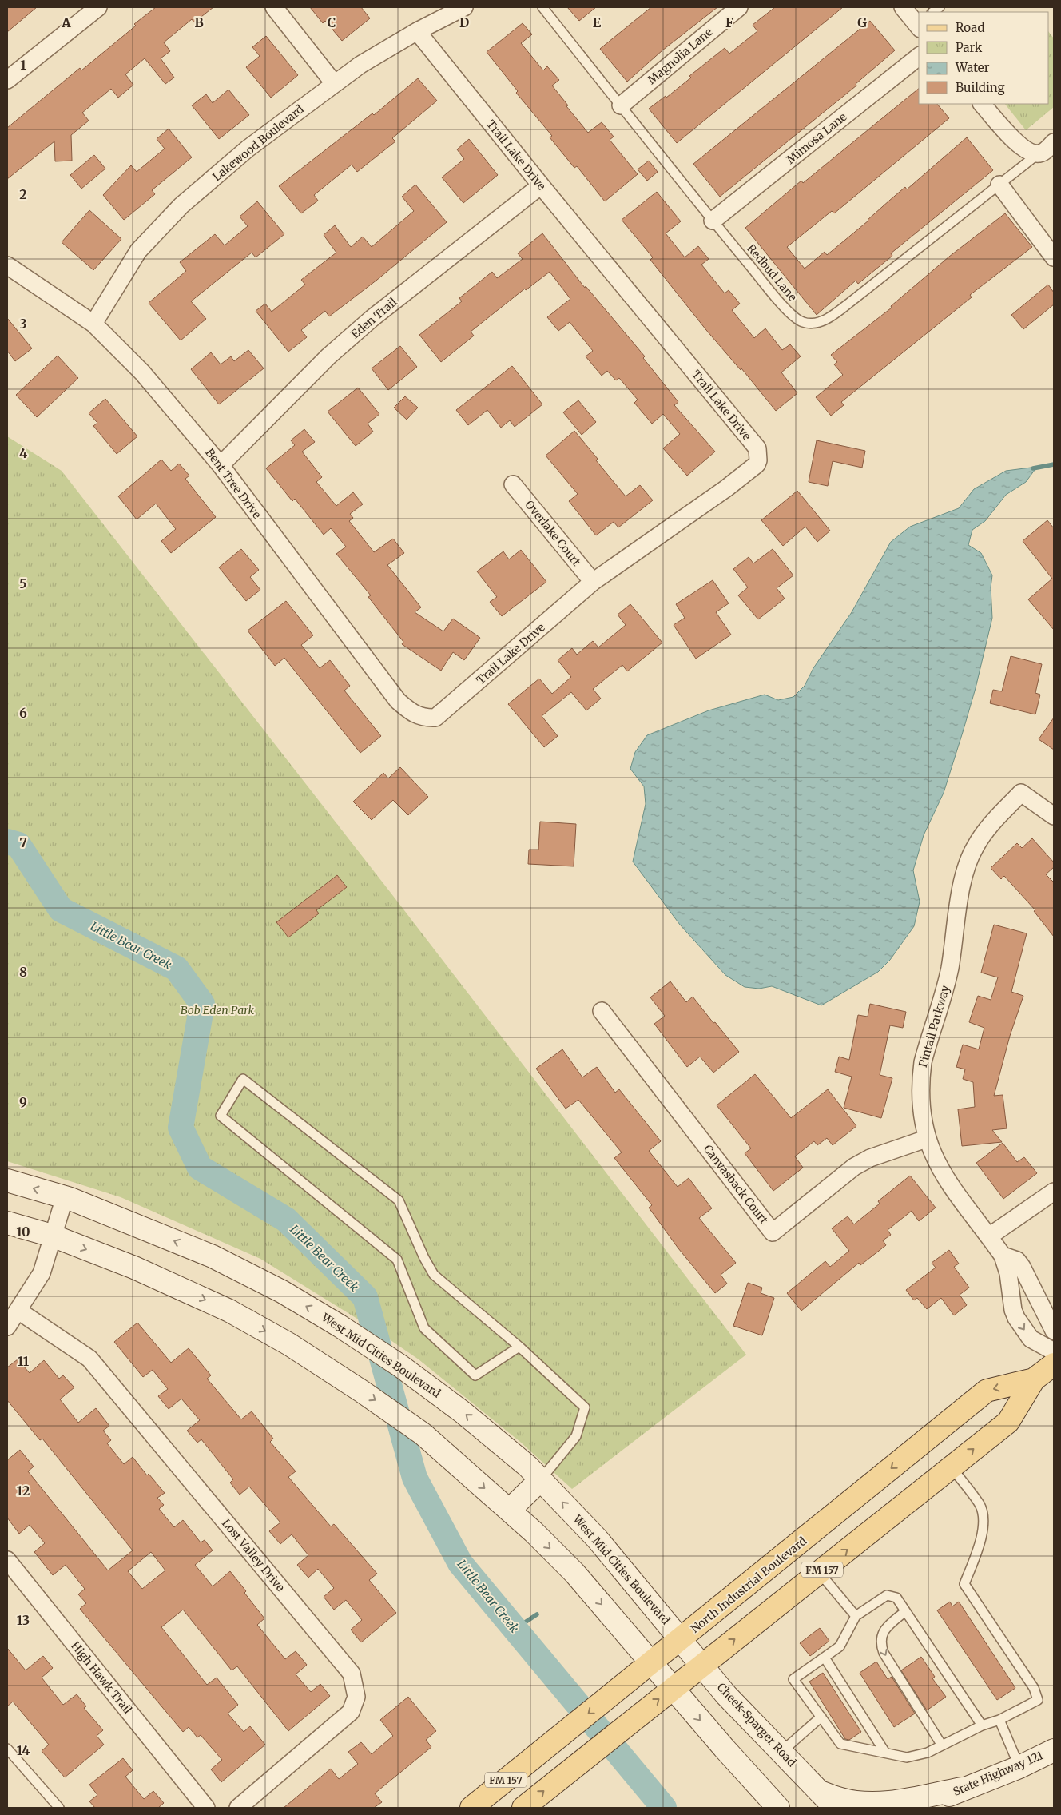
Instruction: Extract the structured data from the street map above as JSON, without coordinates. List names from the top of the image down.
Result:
{
  "streets": {
    "main road": [
      "West Mid Cities Boulevard",
      "FM 157",
      "North Industrial Boulevard",
      "Cheek-Sparger Road",
      "State Highway 121"
    ],
    "street": [
      "Magnolia Lane",
      "Mimosa Lane",
      "Lakewood Boulevard",
      "Trail Lake Drive",
      "Eden Trail",
      "Bent Tree Drive",
      "Overlake Court",
      "Pintail Parkway",
      "Canvasback Court",
      "Lost Valley Drive",
      "High Hawk Trail"
    ],
    "lane": ["Redbud Lane"]
  },
  "crossings": [
    ["Magnolia Lane", "Redbud Lane"],
    ["Mimosa Lane", "Redbud Lane"],
    ["Lakewood Boulevard", "Trail Lake Drive"],
    ["Lakewood Boulevard", "Bent Tree Drive"],
    ["Trail Lake Drive", "Eden Trail"],
    ["Trail Lake Drive", "Bent Tree Drive"],
    ["Trail Lake Drive", "Overlake Court"],
    ["Eden Trail", "Bent Tree Drive"],
    ["Pintail Parkway", "Canvasback Court"],
    ["West Mid Cities Boulevard", "North Industrial Boulevard"],
    ["West Mid Cities Boulevard", "Cheek-Sparger Road"],
    ["North Industrial Boulevard", "Cheek-Sparger Road"]
  ],
  "water": ["Little Bear Creek"],
  "parks": ["Bob Eden Park"],
  "legend": [
    "Road",
    "Park",
    "Water",
    "Building"
  ],
  "grid": {
    "columns": [
      "A",
      "B",
      "C",
      "D",
      "E",
      "F",
      "G"
    ],
    "rows": [
      "1",
      "2",
      "3",
      "4",
      "5",
      "6",
      "7",
      "8",
      "9",
      "10",
      "11",
      "12",
      "13",
      "14"
    ]
  }
}
